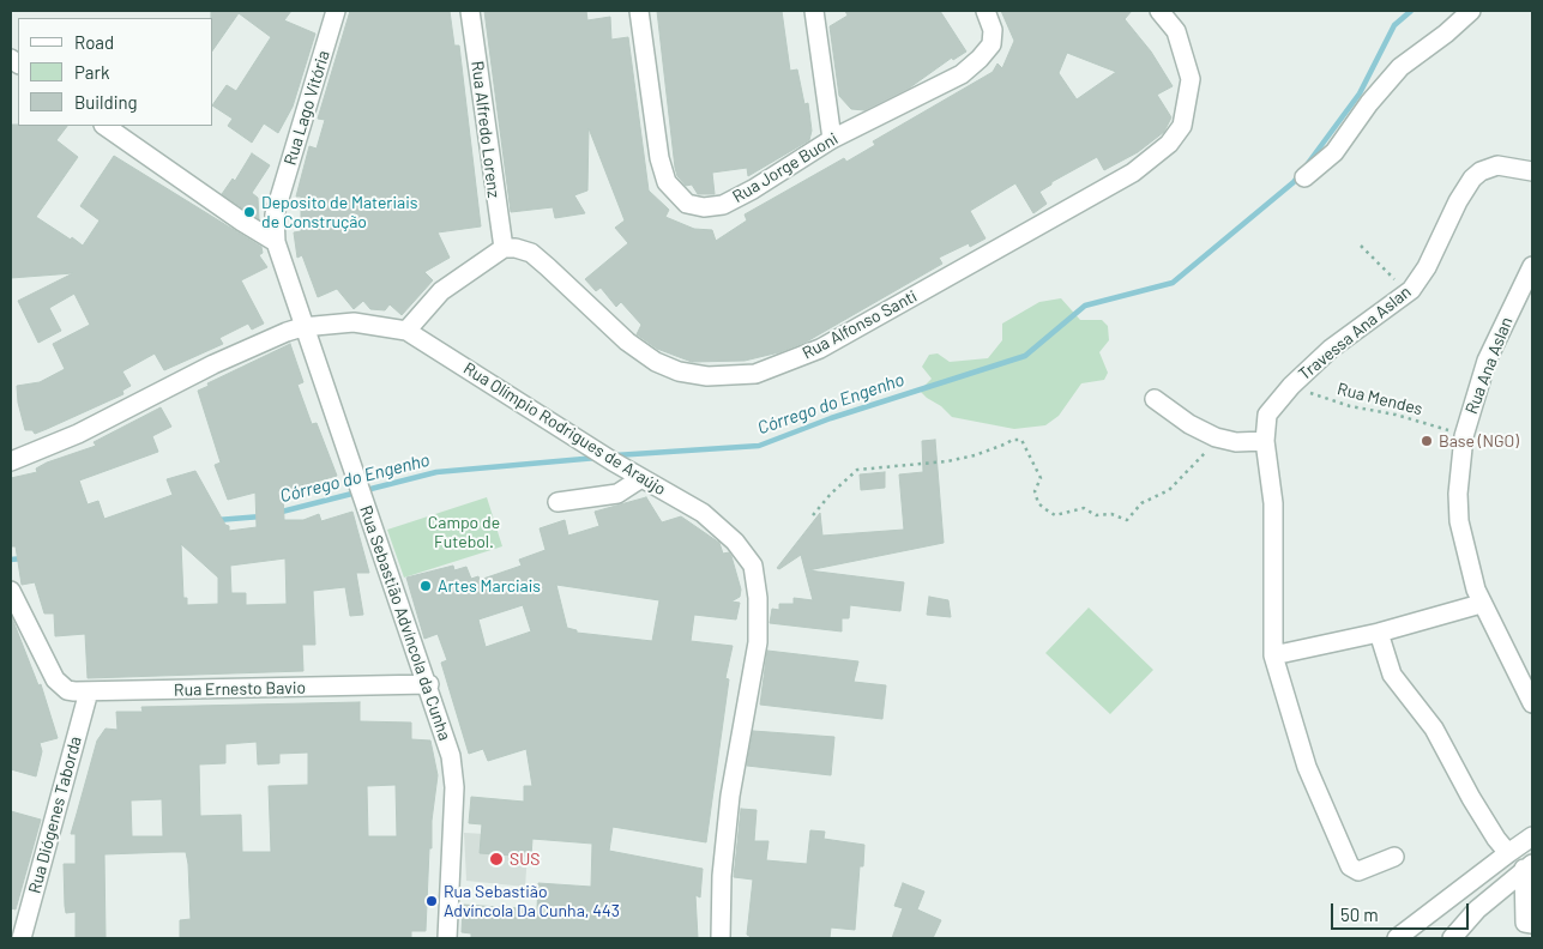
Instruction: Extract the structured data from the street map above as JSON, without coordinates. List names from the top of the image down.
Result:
{
  "streets": {
    "street": [
      "Rua Lago Vitória",
      "Rua Alfredo Lorenz",
      "Rua Jorge Buoni",
      "Rua Alfonso Santi",
      "Travessa Ana Aslan",
      "Rua Ana Aslan",
      "Rua Olímpio Rodrigues de Araújo",
      "Rua Sebastião Advíncola da Cunha",
      "Rua Ernesto Bavio",
      "Rua Diógenes Taborda"
    ],
    "path": ["Rua Mendes"]
  },
  "crossings": [
    ["Rua Lago Vitória", "Rua Sebastião Advíncola da Cunha"],
    ["Rua Alfredo Lorenz", "Rua Alfonso Santi"],
    ["Travessa Ana Aslan", "Rua Mendes"],
    ["Rua Ana Aslan", "Rua Mendes"],
    ["Rua Olímpio Rodrigues de Araújo", "Rua Sebastião Advíncola da Cunha"],
    ["Rua Sebastião Advíncola da Cunha", "Rua Ernesto Bavio"],
    ["Rua Ernesto Bavio", "Rua Diógenes Taborda"]
  ],
  "water": ["Córrego do Engenho"],
  "parks": ["Campo de Futebol."],
  "places": [
    "Deposito de Materiais de Construção",
    "Base (NGO)",
    "Artes Marciais",
    "SUS",
    "Rua Sebastião Advíncola Da Cunha, 443"
  ],
  "legend": ["Road", "Park", "Building"],
  "scale_bar": "50 m"
}
